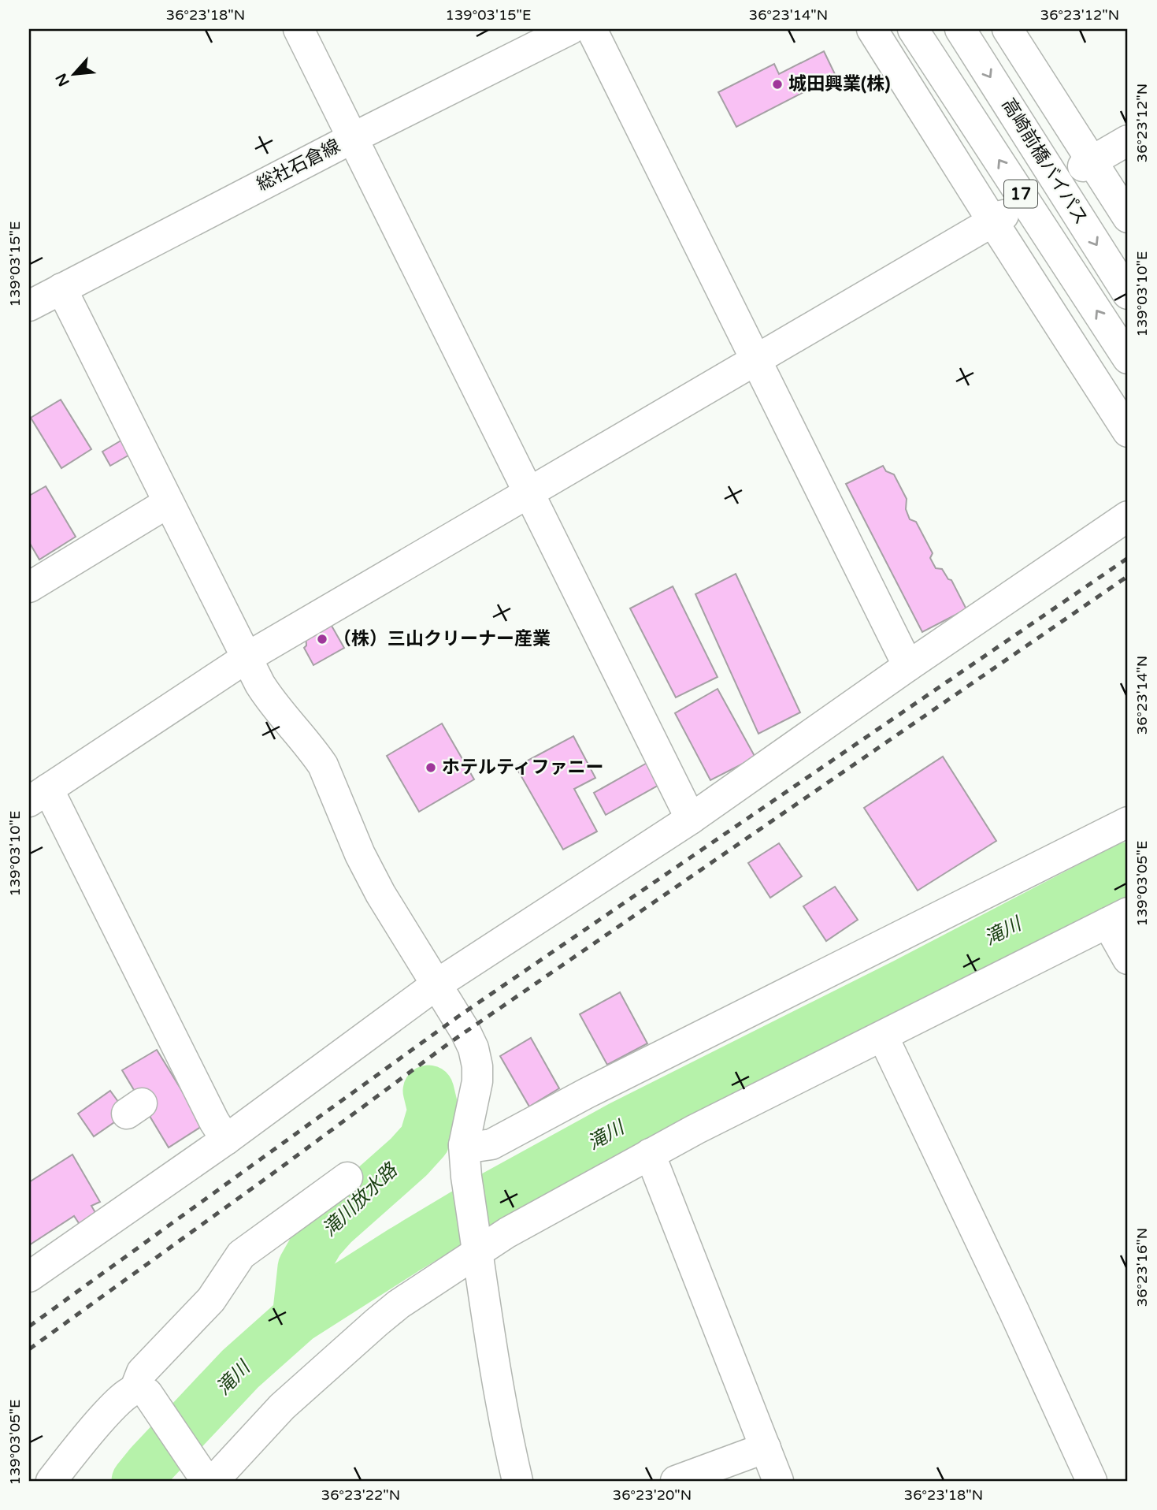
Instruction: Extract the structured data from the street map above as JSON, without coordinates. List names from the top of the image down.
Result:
{
  "streets": {
    "main road": ["高崎前橋バイパス", "総社石倉線", "17"]
  },
  "water": ["滝川", "滝川放水路"],
  "places": ["城田興業(株)", "（株）三山クリーナー産業", "ホテルティファニー"],
  "north": "bottom left",
  "coordinates": [
    "36°23'18\"N",
    "139°03'15\"E",
    "36°23'14\"N",
    "36°23'12\"N",
    "139°03'10\"E",
    "139°03'05\"E",
    "36°23'16\"N",
    "36°23'22\"N",
    "36°23'20\"N"
  ]
}
